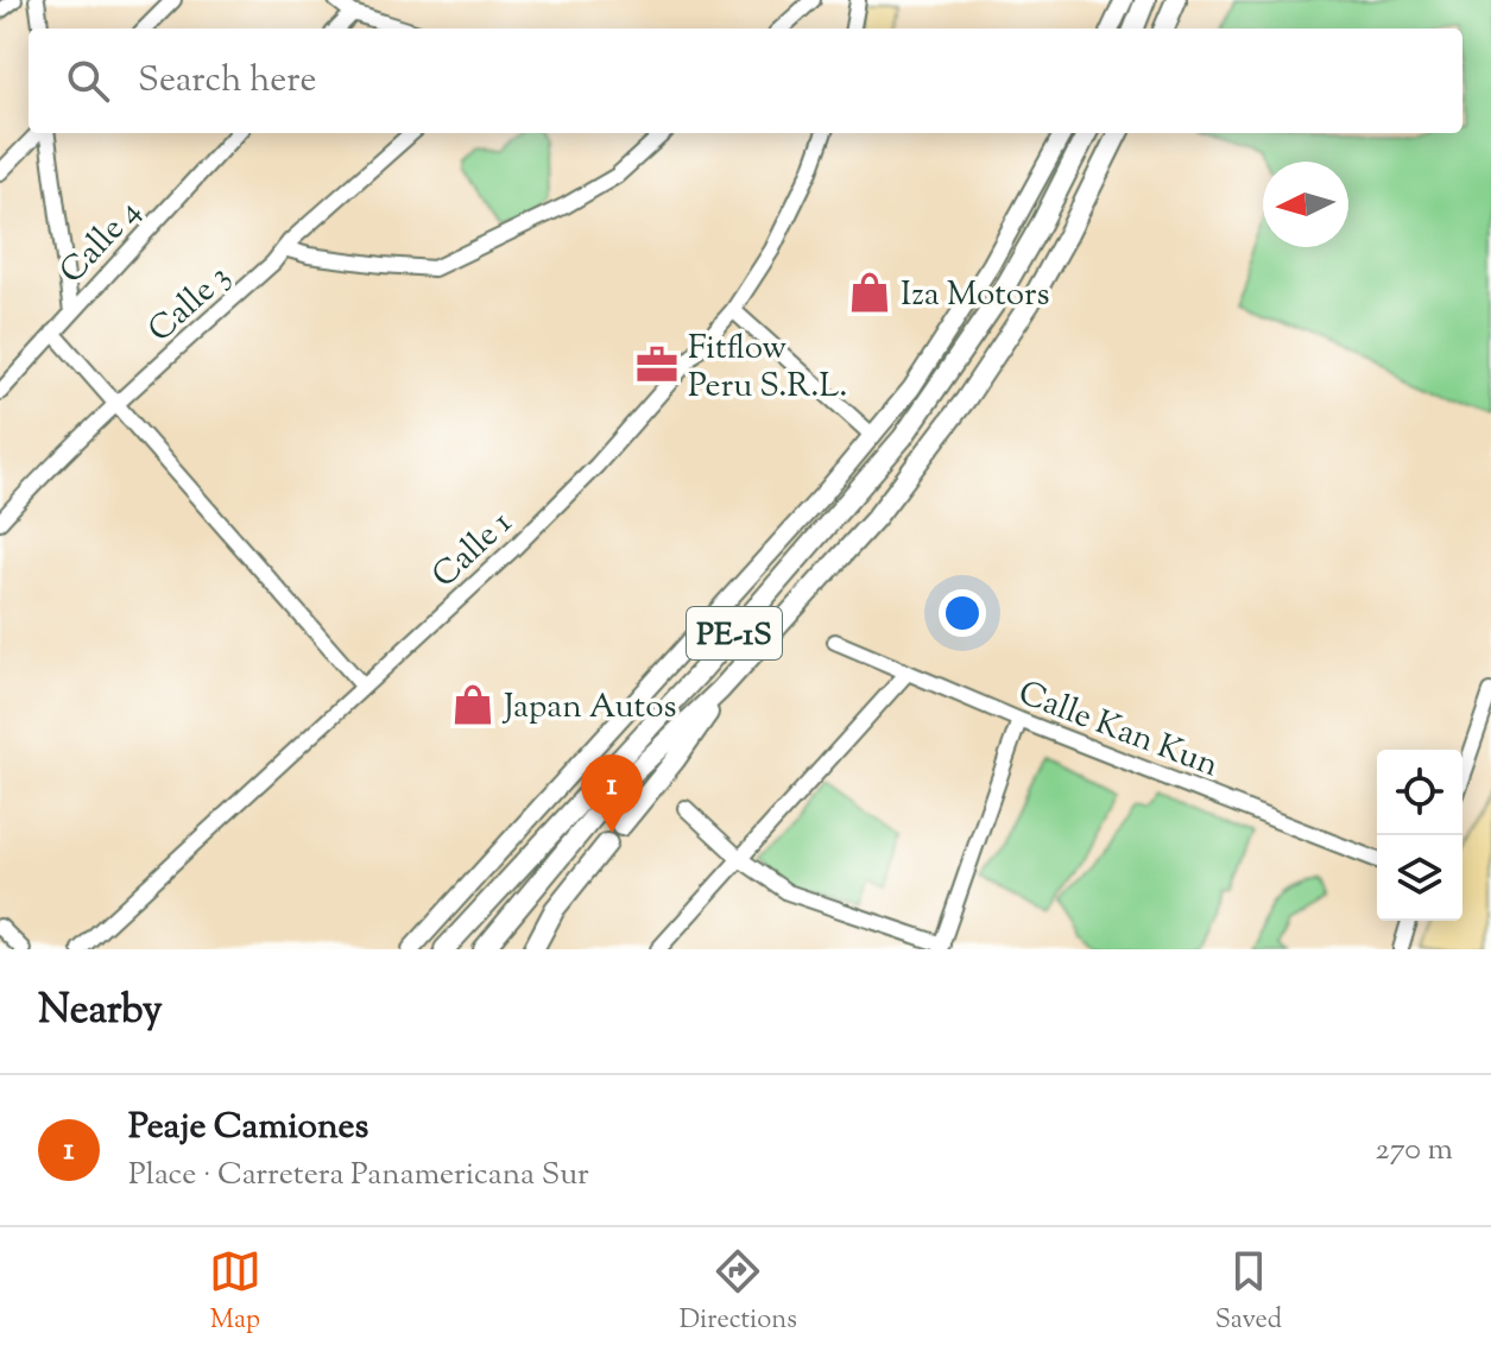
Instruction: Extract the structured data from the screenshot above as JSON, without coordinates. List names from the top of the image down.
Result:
{
  "streets": {
    "highway": ["PE-1S"],
    "street": [
      "Calle 4",
      "Calle 3",
      "Calle 1",
      "Calle Kan Kun"
    ]
  },
  "places": {
    "shop": ["Iza Motors", "Japan Autos"],
    "office": ["Fitflow Peru S.R.L."]
  },
  "north": "left",
  "page": {
    "search": "Search here",
    "pins": "1",
    "heading": "Nearby",
    "list": [
      {
        "mark": "1",
        "name": "Peaje Camiones",
        "note": "Place · Carretera Panamericana Sur",
        "value": "270 m"
      }
    ],
    "nav": ["Map", "Directions", "Saved"]
  }
}
